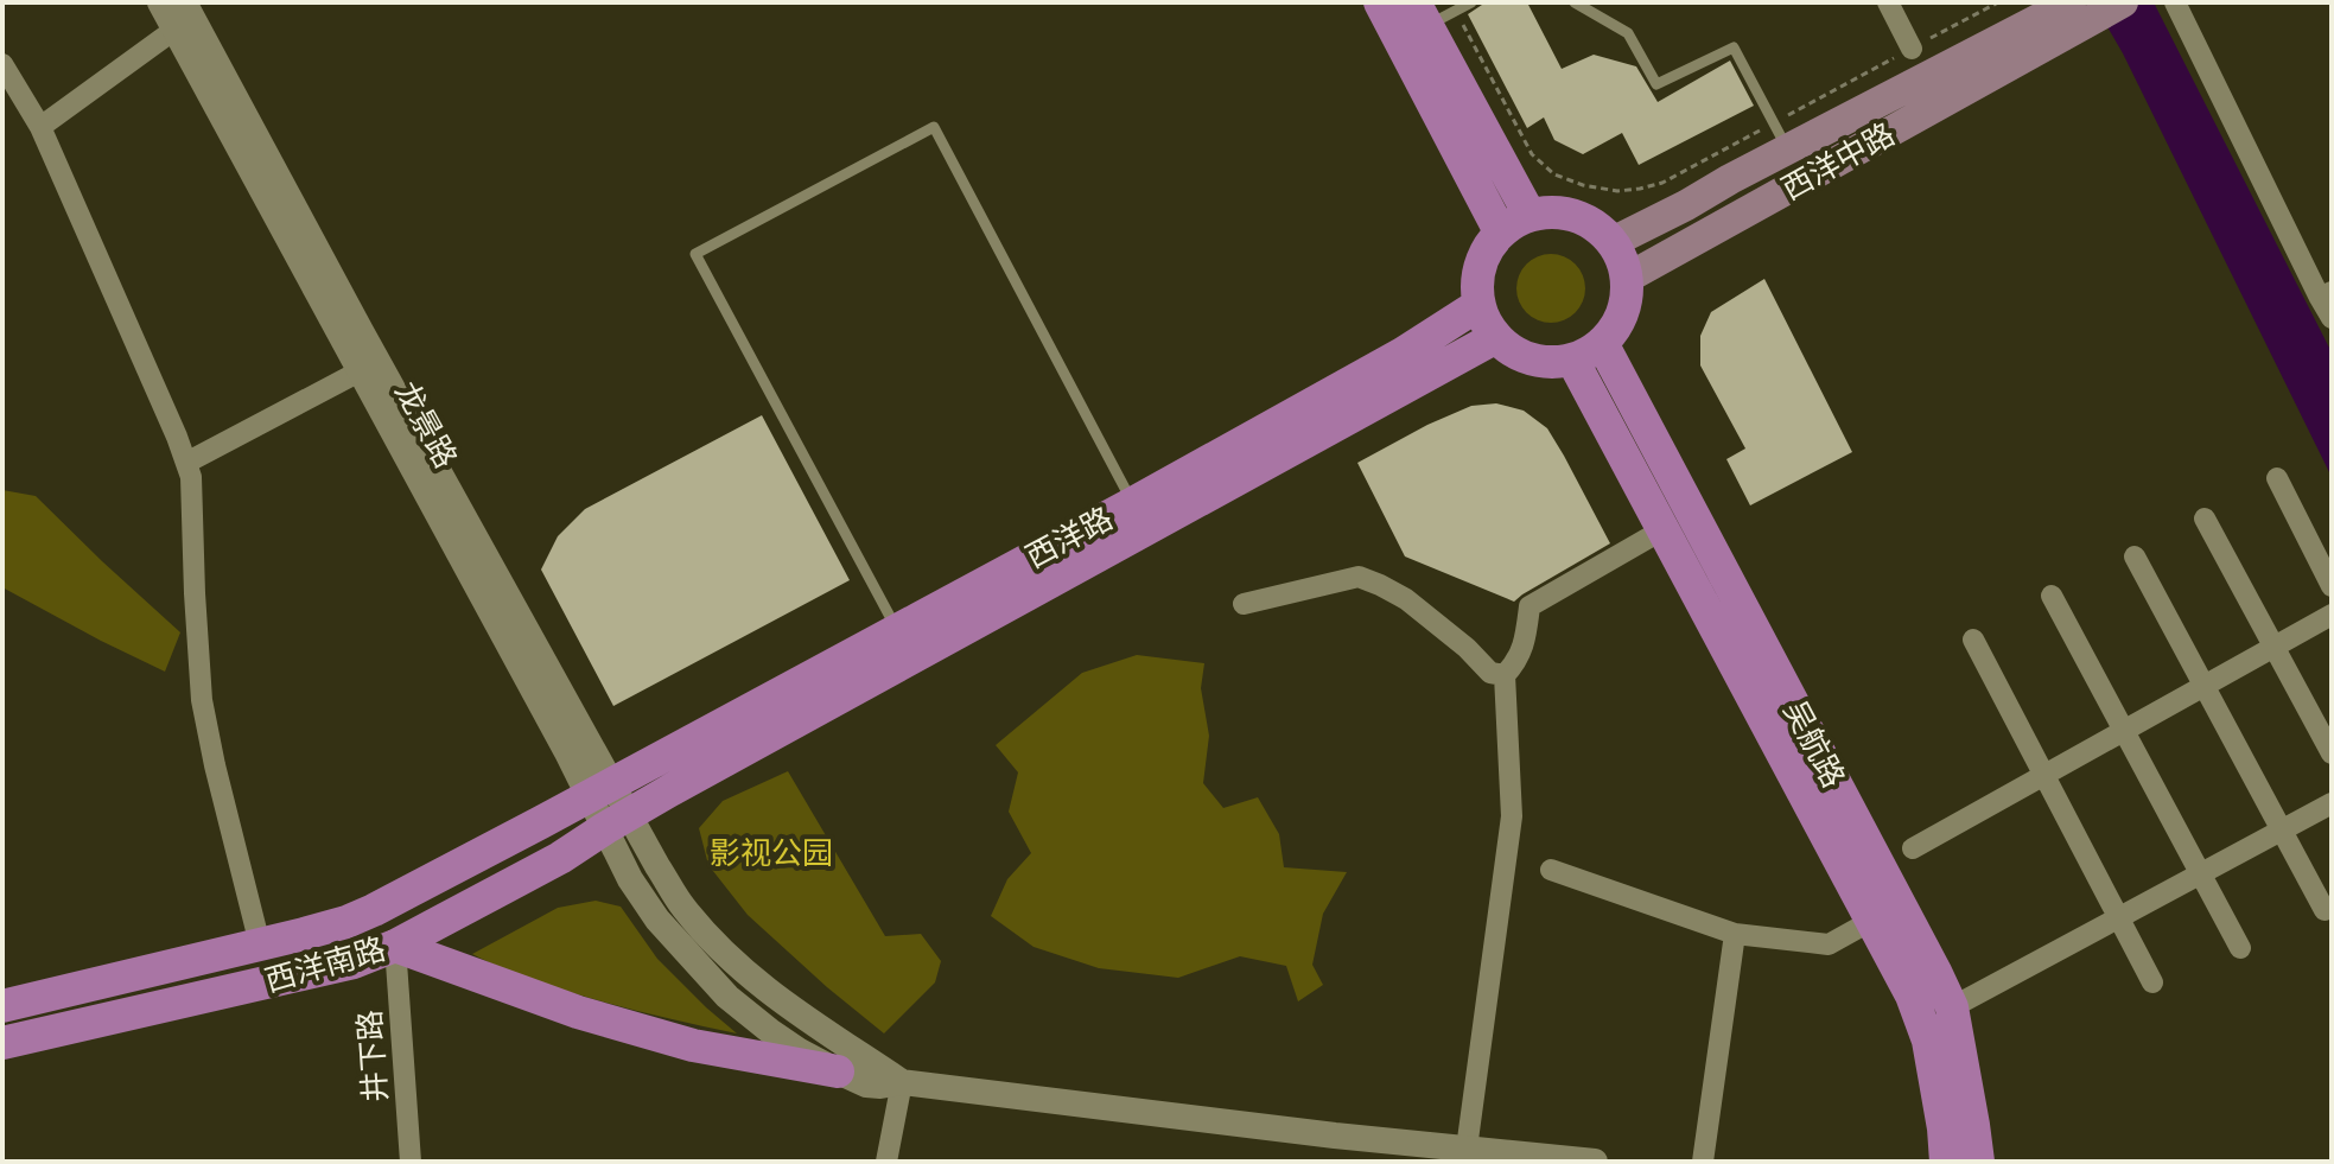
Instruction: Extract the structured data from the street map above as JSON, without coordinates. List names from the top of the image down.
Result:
{
  "streets": {
    "main road": [
      "西洋中路",
      "西洋路",
      "吴航路",
      "西洋南路"
    ],
    "street": ["龙景路", "井下路"]
  },
  "crossings": [
    ["西洋中路", "西洋路"],
    ["西洋中路", "吴航路"],
    ["龙景路", "西洋南路"],
    ["西洋路", "吴航路"],
    ["西洋路", "西洋南路"],
    ["西洋南路", "井下路"]
  ],
  "parks": ["影视公园"]
}
